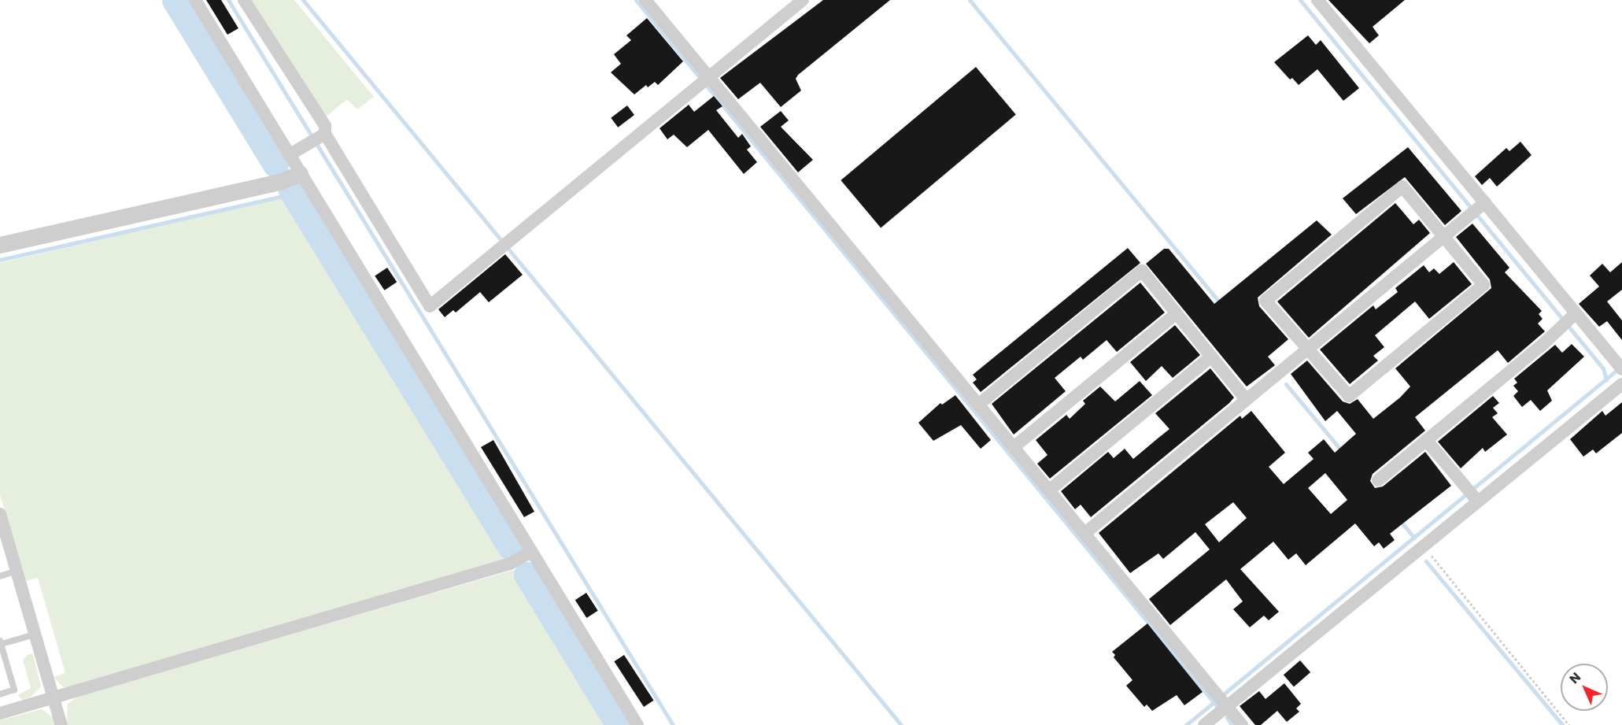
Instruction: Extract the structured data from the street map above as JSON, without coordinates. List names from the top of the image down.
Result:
{
  "north": "top left"
}
